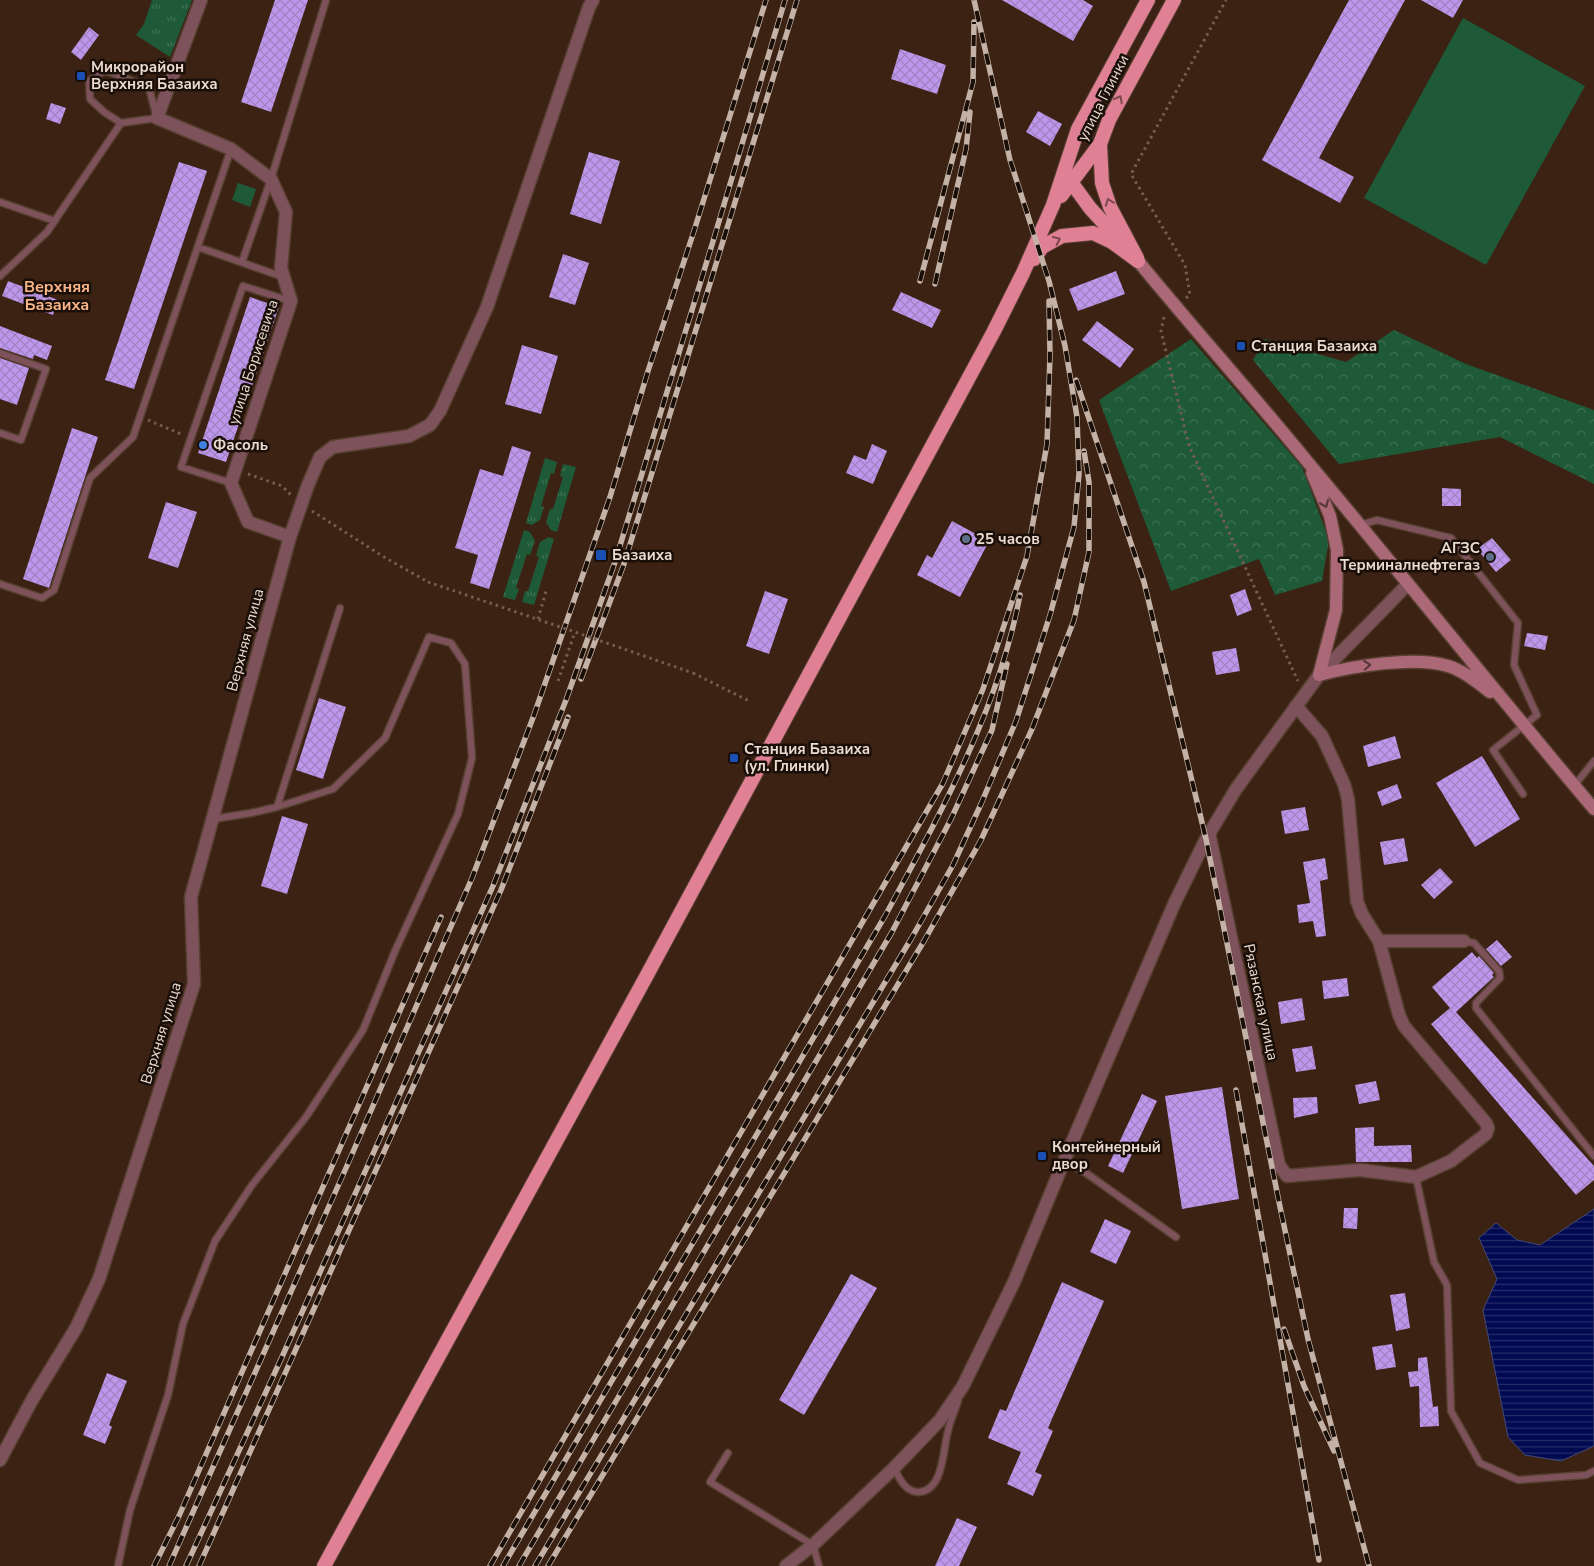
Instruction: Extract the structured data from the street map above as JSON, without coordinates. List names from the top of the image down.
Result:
{
  "streets": {
    "highway": ["улица Глинки"],
    "street": ["улица Борисевича", "Верхняя улица", "Рязанская улица"]
  },
  "districts": ["Верхняя Базаиха"],
  "places": {
    "transit": [
      "Микрорайон Верхняя Базаиха",
      "Станция Базаиха",
      "Базаиха",
      "Станция Базаиха (ул. Глинки)",
      "Контейнерный двор"
    ],
    "other": ["Фасоль", "25 часов", "АГЗС Терминалнефтегаз"]
  }
}
